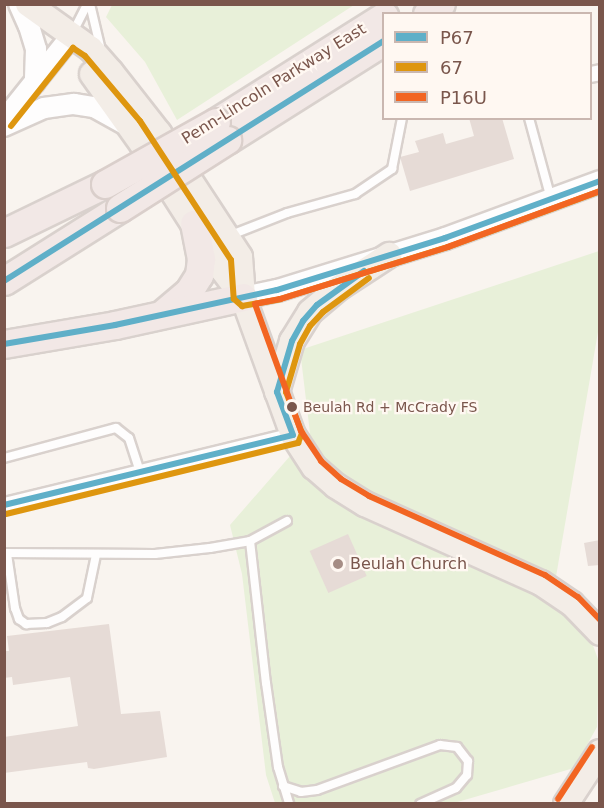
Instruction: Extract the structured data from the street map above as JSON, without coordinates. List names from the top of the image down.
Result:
{
  "streets": {
    "highway": ["Penn-Lincoln Parkway East"]
  },
  "places": ["Beulah Rd + McCrady FS", "Beulah Church"],
  "lines": ["transit line P67", "transit line 67", "transit line P16U"],
  "legend": ["P67", "67", "P16U"]
}
